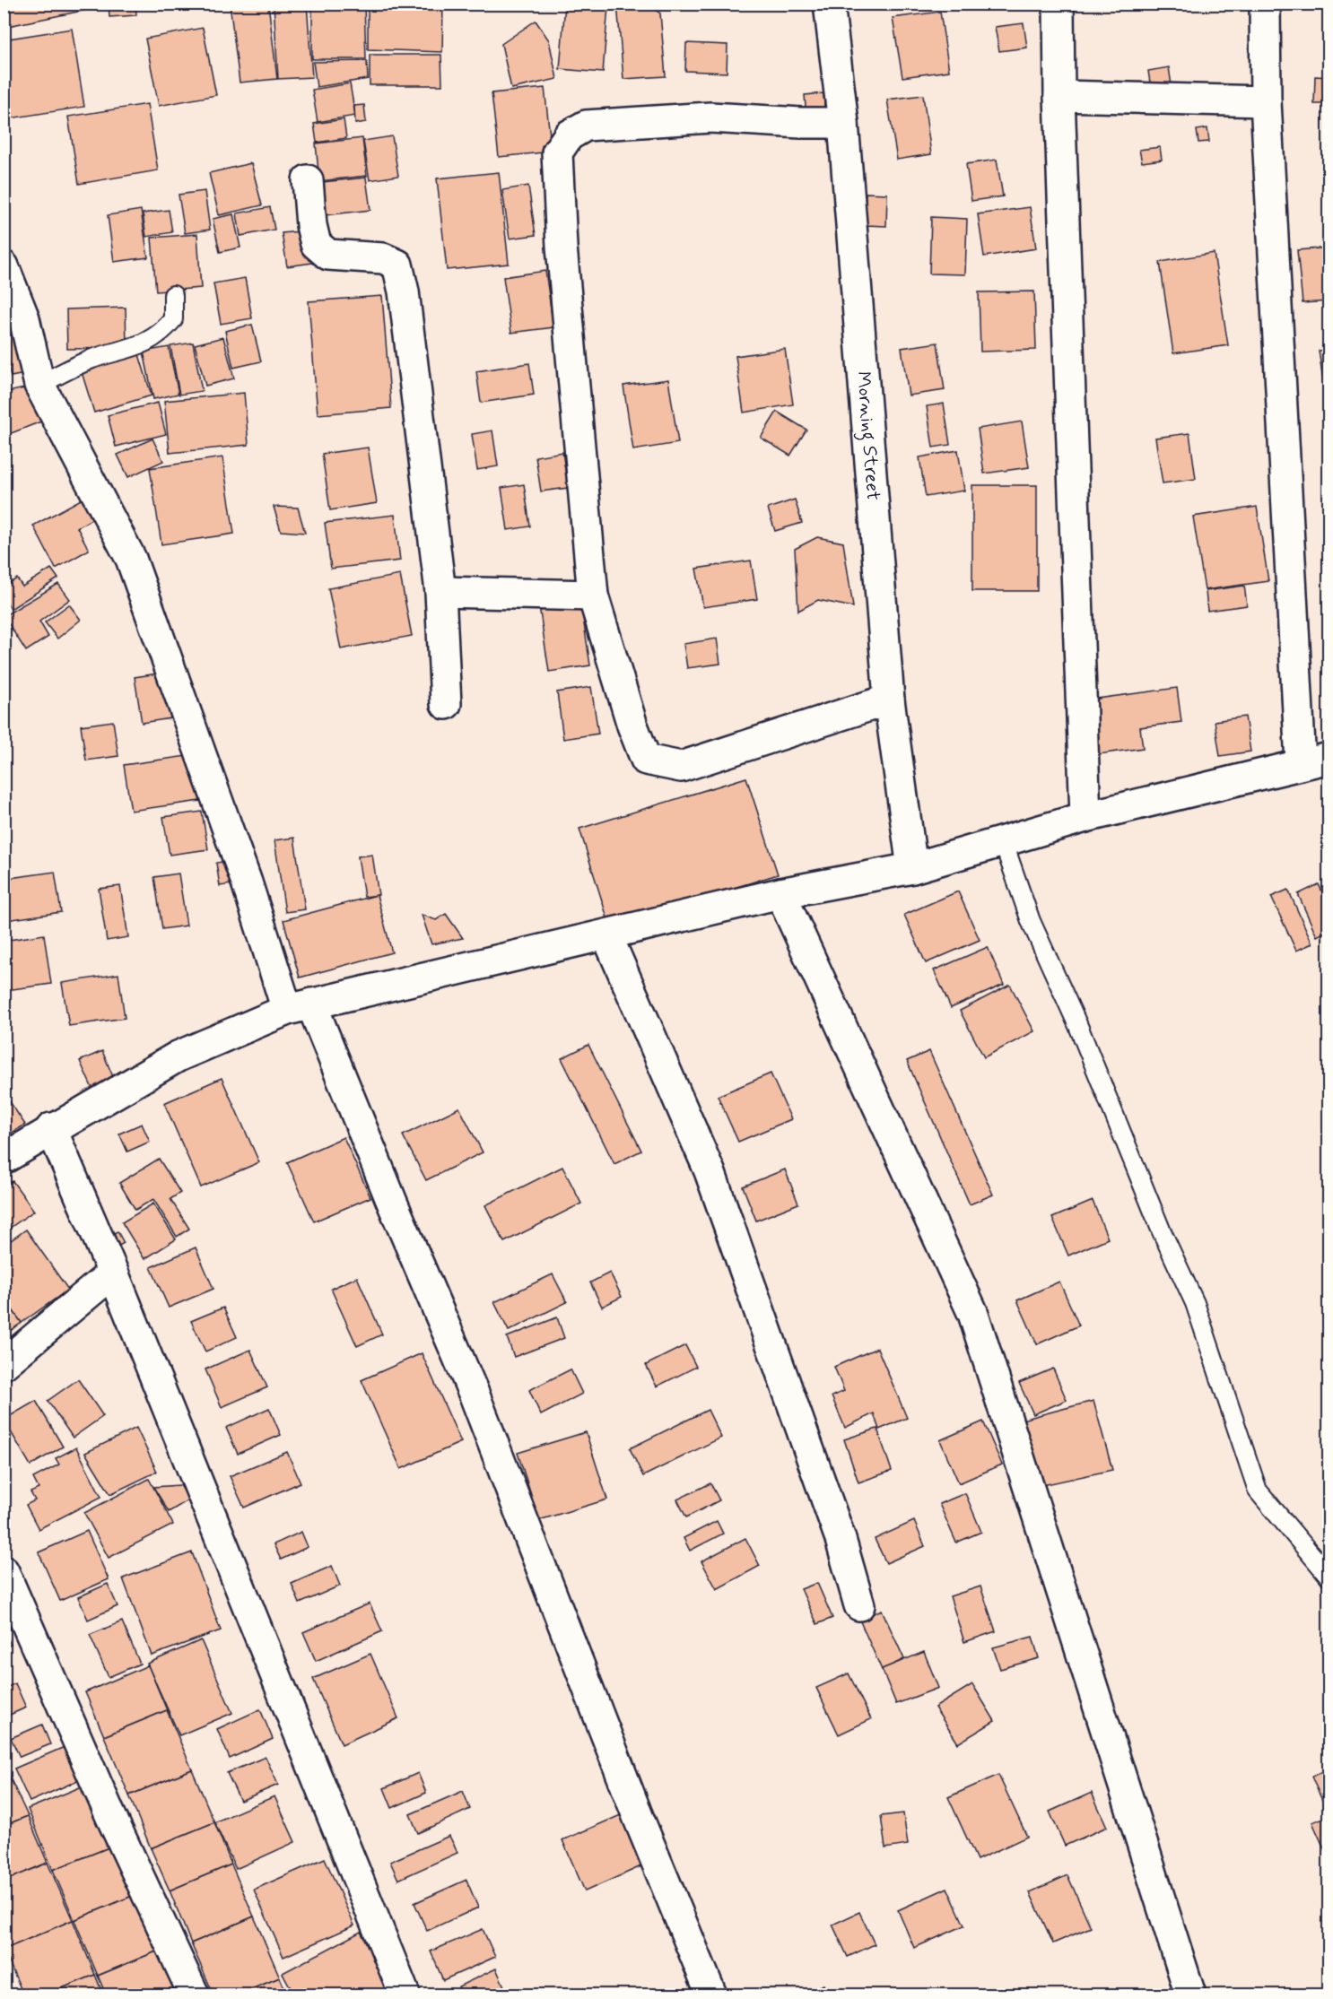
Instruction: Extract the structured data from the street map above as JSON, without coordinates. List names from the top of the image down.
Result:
{
  "streets": {
    "street": ["Morning Street"]
  }
}
